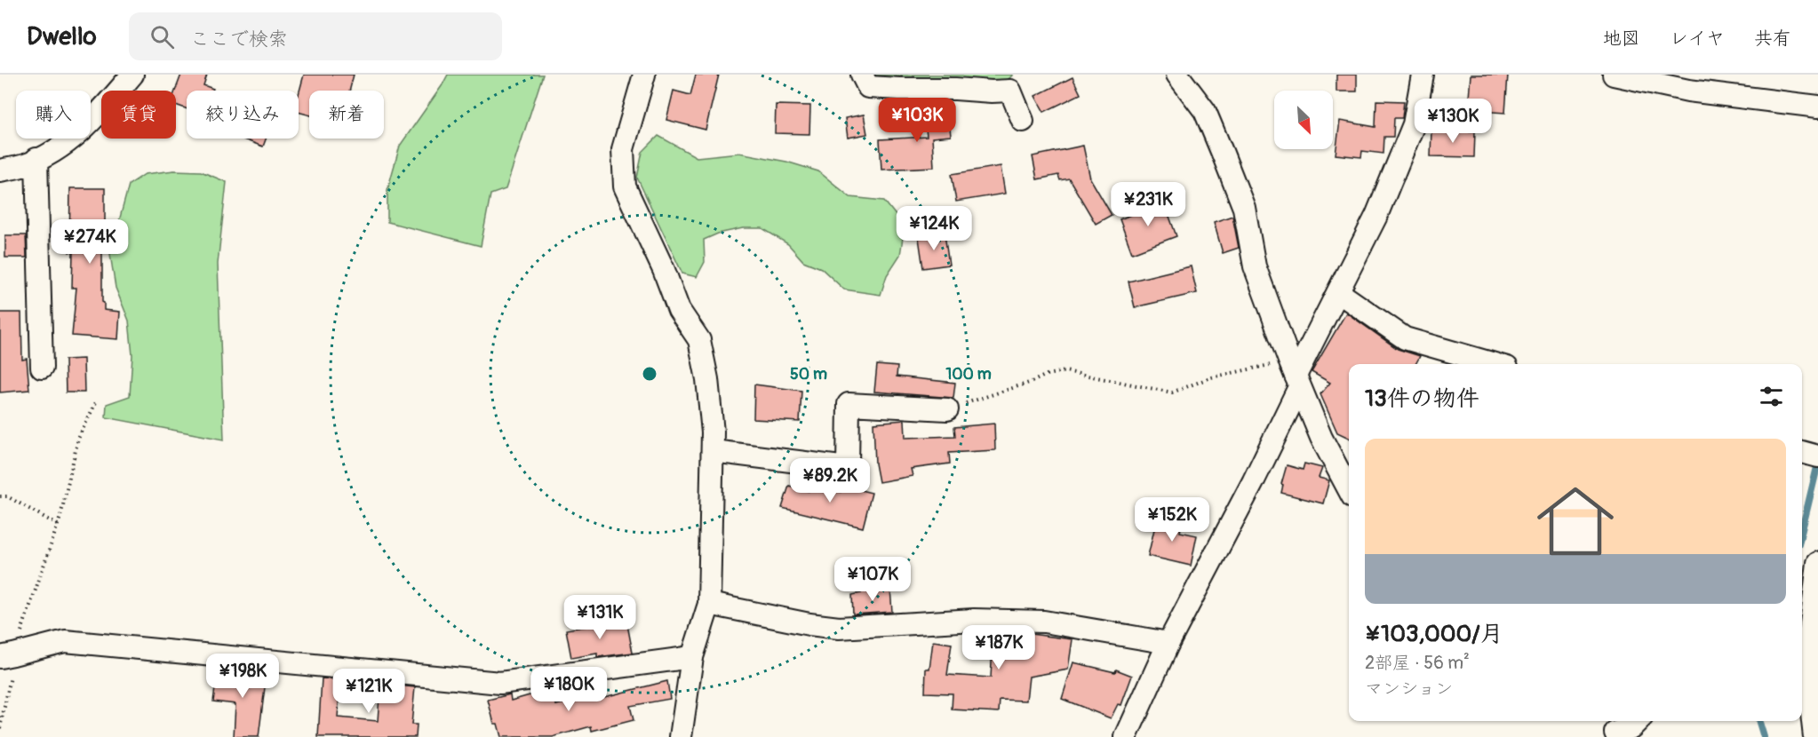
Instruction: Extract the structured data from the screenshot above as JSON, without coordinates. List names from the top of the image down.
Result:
{
  "north": "bottom right",
  "page": {
    "header": "Dwello",
    "search": "ここで検索",
    "nav": ["地図", "レイヤ", "共有"],
    "chip": [
      "購入",
      "賃貸",
      "絞り込み",
      "新着"
    ],
    "price": [
      "¥103K",
      "¥130K",
      "¥231K",
      "¥124K",
      "¥274K",
      "¥89.2K",
      "¥152K",
      "¥107K",
      "¥131K",
      "¥187K",
      "¥198K",
      "¥180K",
      "¥121K"
    ],
    "heading": "13件の物件",
    "list": [
      {
        "name": "¥103,000/月",
        "note": "2部屋 · 56 m² · マンション"
      }
    ]
  },
  "rings": ["50 m", "100 m"]
}
